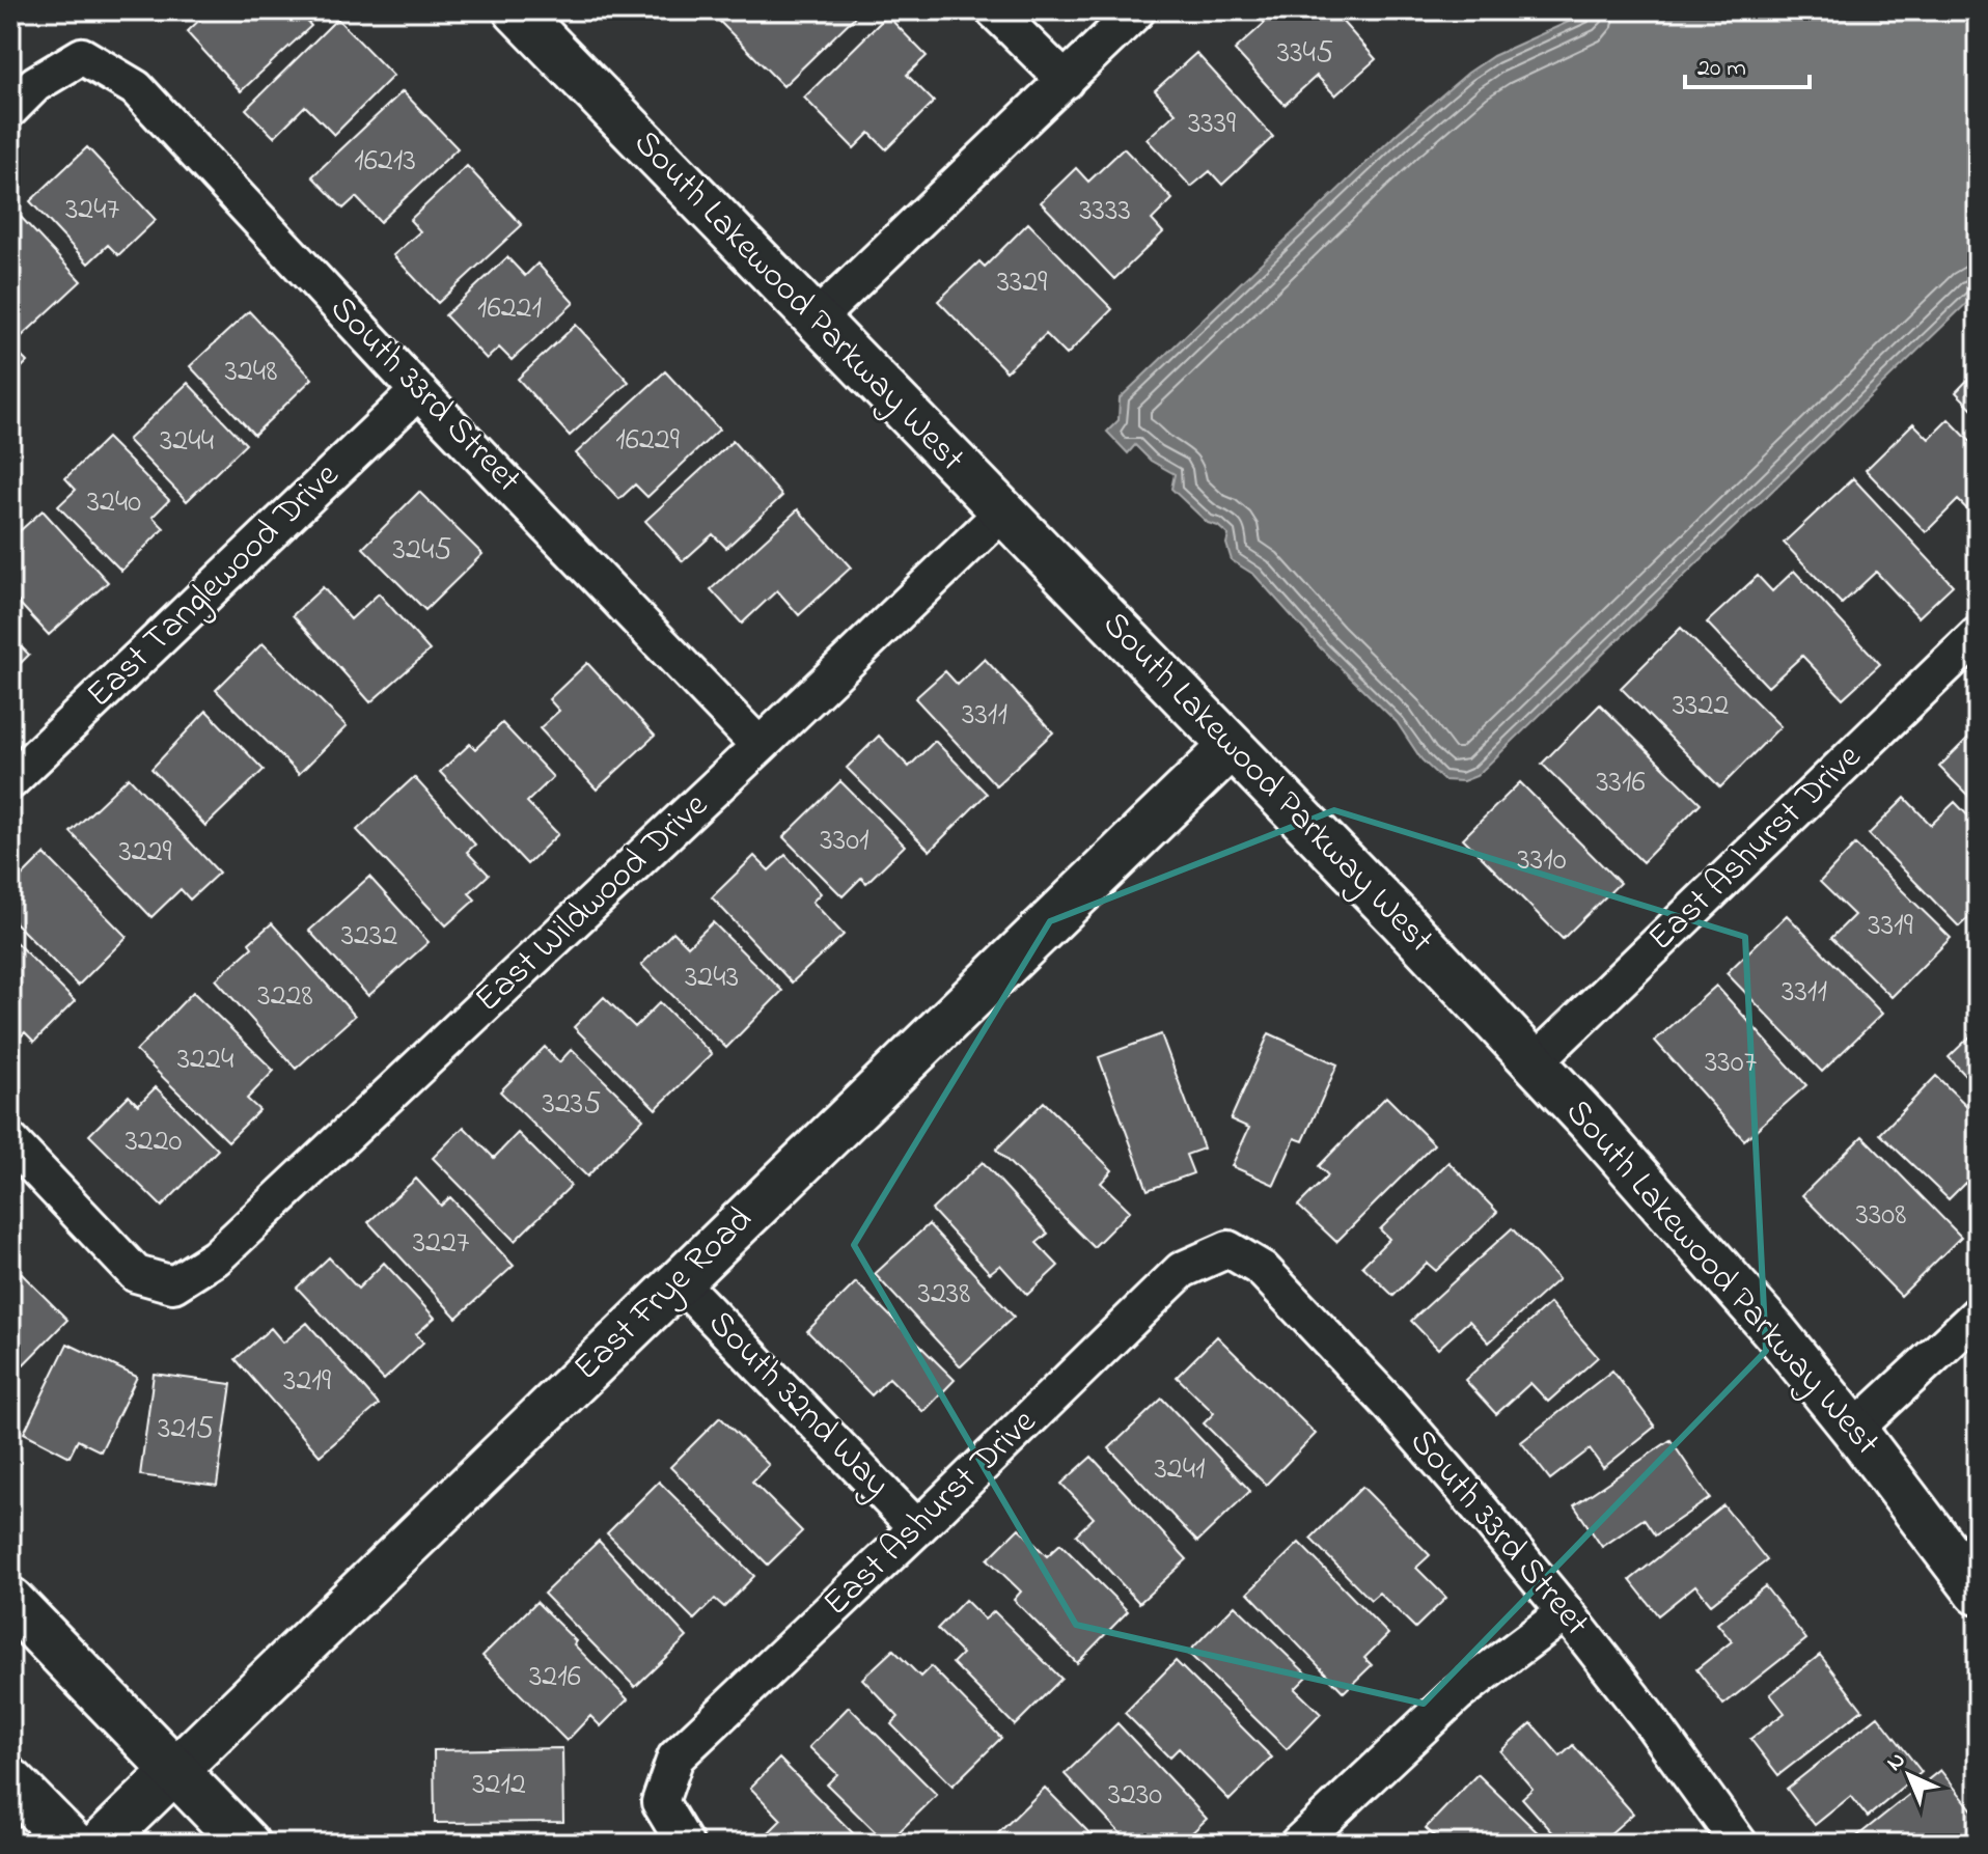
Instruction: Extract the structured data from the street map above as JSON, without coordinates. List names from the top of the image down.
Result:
{
  "streets": {
    "street": [
      "South Lakewood Parkway West",
      "South 33rd Street",
      "East Tanglewood Drive",
      "East Ashurst Drive",
      "East Wildwood Drive",
      "East Frye Road",
      "South 32nd Way"
    ]
  },
  "crossings": [
    ["South Lakewood Parkway West", "East Ashurst Drive"],
    ["South Lakewood Parkway West", "East Wildwood Drive"],
    ["South Lakewood Parkway West", "East Frye Road"],
    ["South 33rd Street", "East Tanglewood Drive"],
    ["South 33rd Street", "East Ashurst Drive"],
    ["South 33rd Street", "East Wildwood Drive"],
    ["East Ashurst Drive", "South 32nd Way"],
    ["East Frye Road", "South 32nd Way"]
  ],
  "house_numbers": [
    "3345",
    "3339",
    "16213",
    "3247",
    "3333",
    "3329",
    "16221",
    "3248",
    "16229",
    "3244",
    "3240",
    "3245",
    "3322",
    "3311",
    "3316",
    "3301",
    "3229",
    "3310",
    "3319",
    "3232",
    "3243",
    "3311",
    "3228",
    "3224",
    "3307",
    "3235",
    "3220",
    "3308",
    "3227",
    "3238",
    "3219",
    "3215",
    "3241",
    "3216",
    "3212",
    "3230"
  ],
  "scale_bar": "20 m",
  "north": "top left"
}
